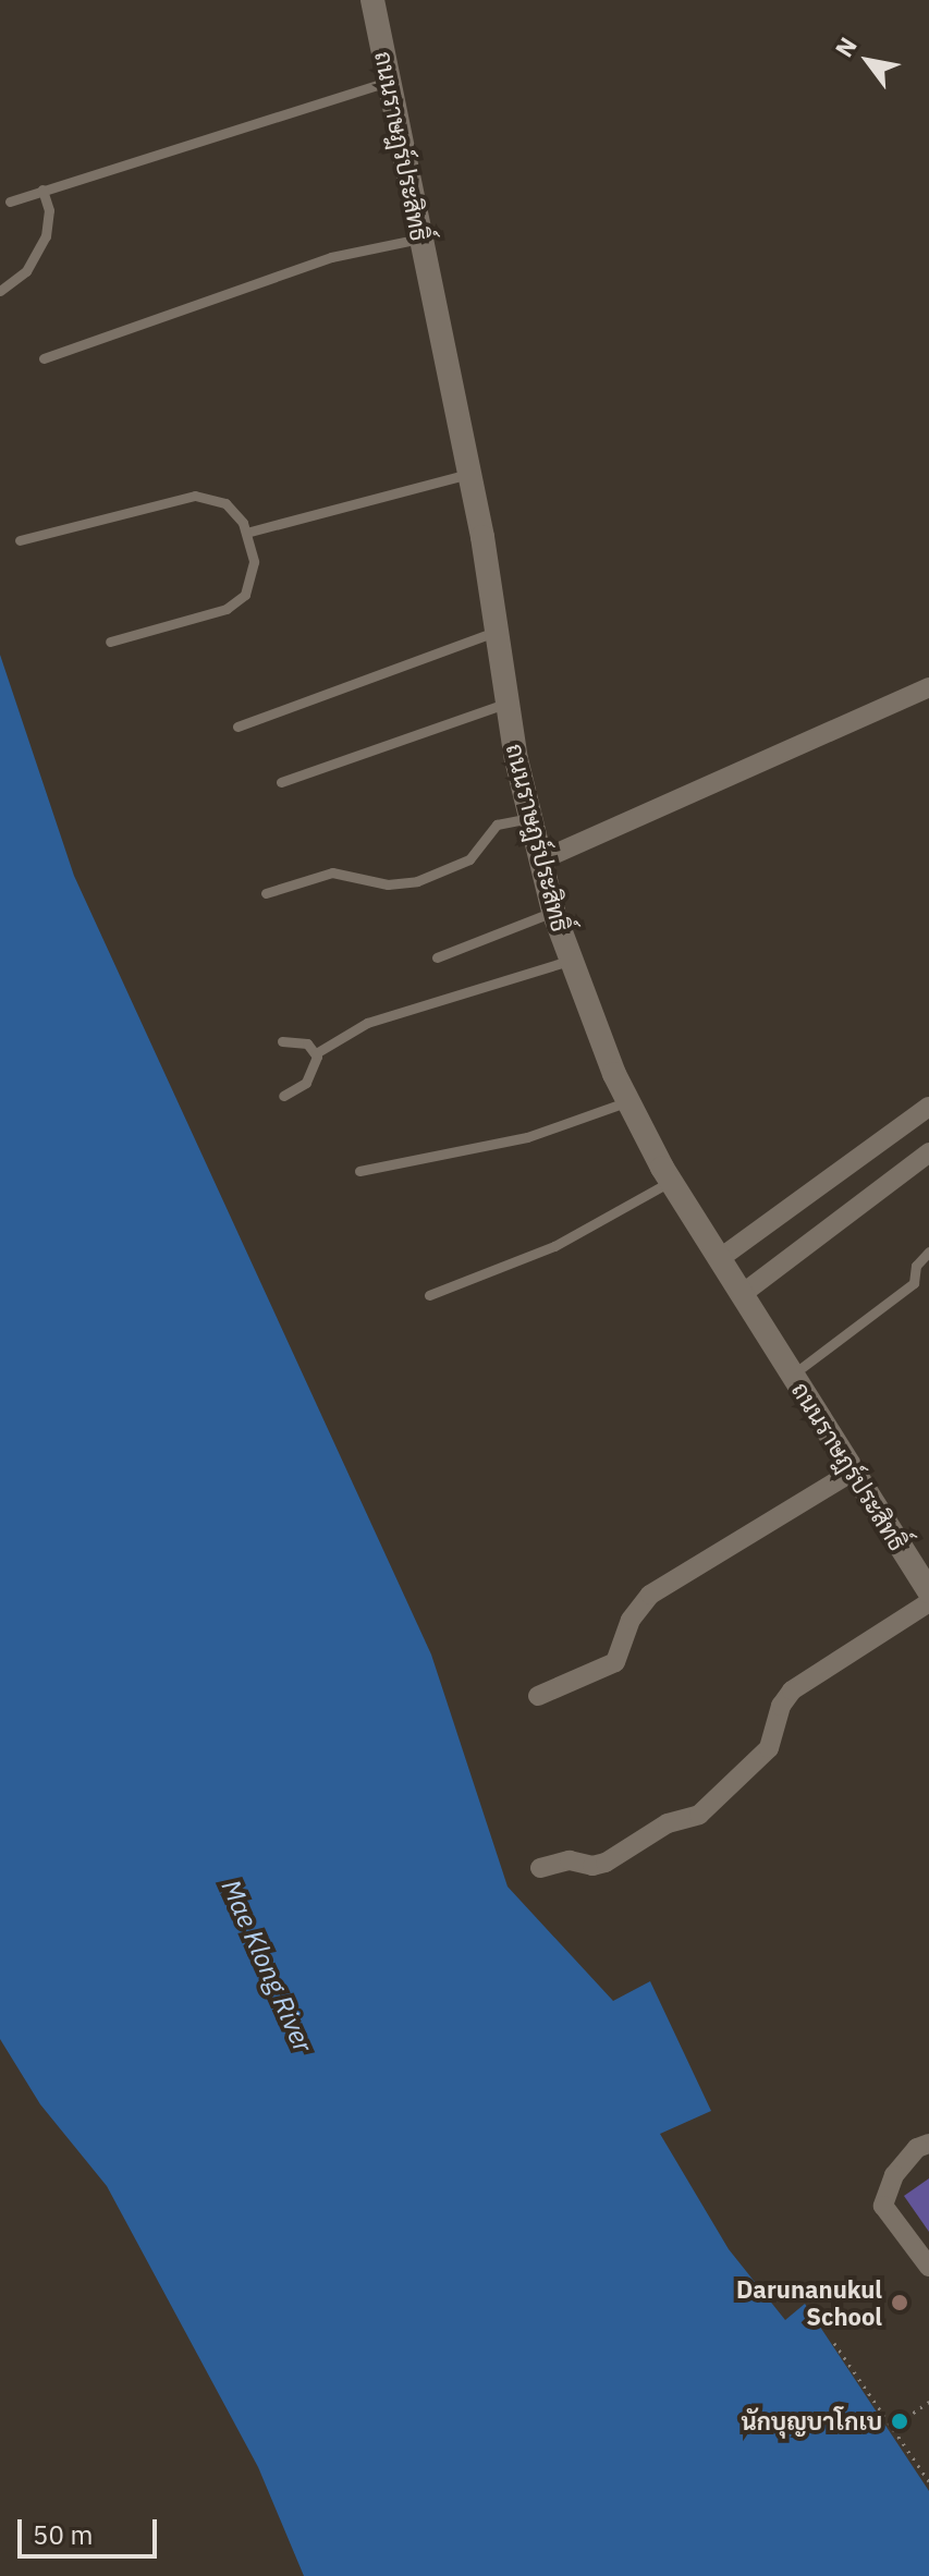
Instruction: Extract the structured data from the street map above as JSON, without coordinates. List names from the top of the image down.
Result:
{
  "streets": {
    "street": ["ถนนราษฎร์ประสิทธิ์"]
  },
  "water": ["Mae Klong River"],
  "places": ["Darunanukul School", "นักบุญบาโกเบ"],
  "scale_bar": "50 m",
  "north": "top left"
}
